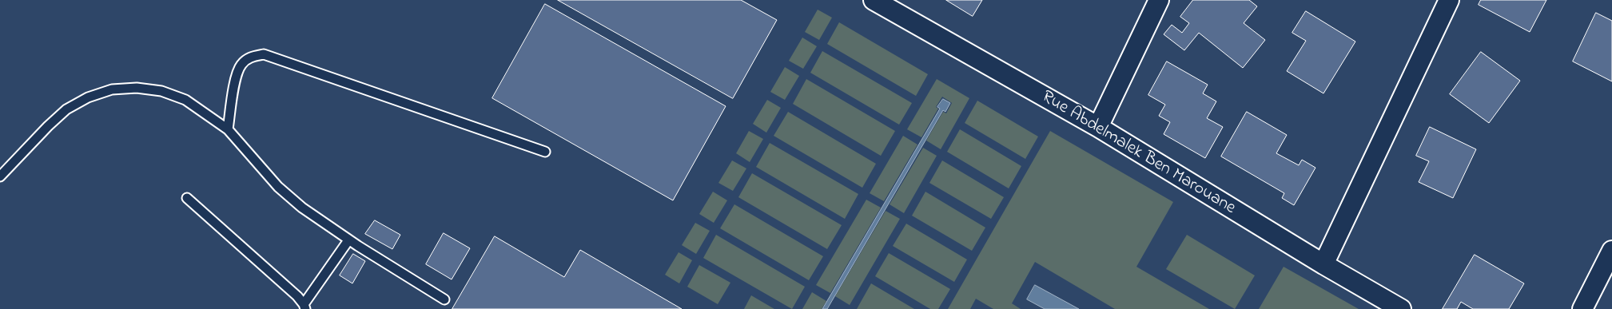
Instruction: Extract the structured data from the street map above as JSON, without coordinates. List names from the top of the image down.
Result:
{
  "streets": {
    "street": ["Rue Abdelmalek Ben Marouane"]
  }
}
